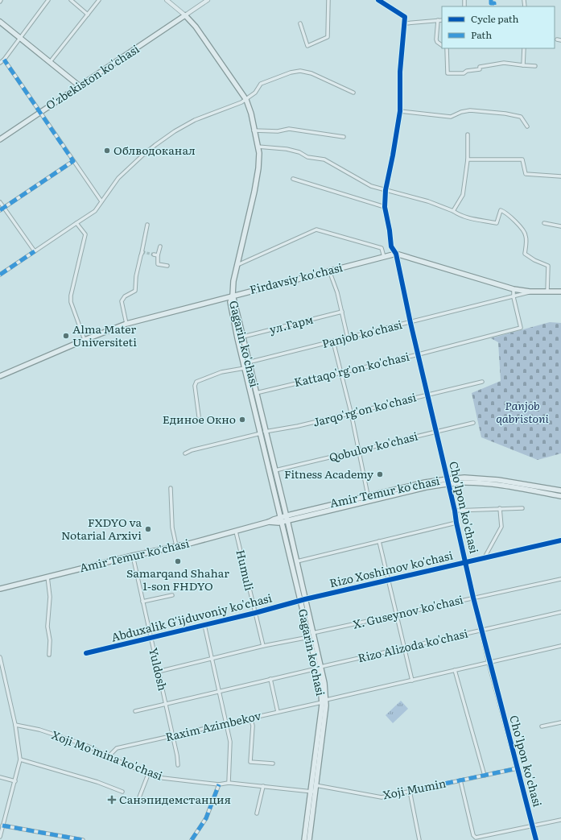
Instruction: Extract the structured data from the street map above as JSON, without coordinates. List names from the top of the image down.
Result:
{
  "streets": {
    "main road": [
      "O'zbekiston ko'chasi",
      "Firdavsiy ko'chasi",
      "Gagarin ko'chasi",
      "Amir Temur ko'chasi"
    ],
    "street": [
      "ул.Гарм",
      "Panjob ko'chasi",
      "Kattaqo'rg'on ko'chasi",
      "Jarqo'rg'on ko'chasi",
      "Qobulov ko'chasi",
      "Cho'lpon ko'chasi",
      "Rizo Xoshimov ko'chasi",
      "Humuli",
      "X. Guseynov ko'chasi",
      "Abduxalik G'ijduvoniy ko'chasi",
      "Rizo Alizoda ko'chasi",
      "Yuldosh",
      "Raxim Azimbekov",
      "Xoji Mo'mina ko'chasi",
      "Xoji Mumin"
    ]
  },
  "crossings": [
    ["Firdavsiy ko'chasi", "Gagarin ko'chasi"],
    ["Firdavsiy ko'chasi", "Cho'lpon ko'chasi"],
    ["ул.Гарм", "Gagarin ko'chasi"],
    ["Panjob ko'chasi", "Gagarin ko'chasi"],
    ["Panjob ko'chasi", "Kattaqo'rg'on ko'chasi"],
    ["Panjob ko'chasi", "Cho'lpon ko'chasi"],
    ["Gagarin ko'chasi", "Kattaqo'rg'on ko'chasi"],
    ["Gagarin ko'chasi", "Jarqo'rg'on ko'chasi"],
    ["Gagarin ko'chasi", "Qobulov ko'chasi"],
    ["Gagarin ko'chasi", "Amir Temur ko'chasi"],
    ["Gagarin ko'chasi", "Rizo Xoshimov ko'chasi"],
    ["Gagarin ko'chasi", "X. Guseynov ko'chasi"],
    ["Gagarin ko'chasi", "Abduxalik G'ijduvoniy ko'chasi"],
    ["Gagarin ko'chasi", "Rizo Alizoda ko'chasi"],
    ["Gagarin ko'chasi", "Raxim Azimbekov"],
    ["Gagarin ko'chasi", "Xoji Mo'mina ko'chasi"],
    ["Gagarin ko'chasi", "Xoji Mumin"],
    ["Kattaqo'rg'on ko'chasi", "Cho'lpon ko'chasi"],
    ["Jarqo'rg'on ko'chasi", "Cho'lpon ko'chasi"],
    ["Qobulov ko'chasi", "Cho'lpon ko'chasi"],
    ["Amir Temur ko'chasi", "Cho'lpon ko'chasi"],
    ["Amir Temur ko'chasi", "Humuli"],
    ["Amir Temur ko'chasi", "Yuldosh"],
    ["Cho'lpon ko'chasi", "Rizo Xoshimov ko'chasi"],
    ["Cho'lpon ko'chasi", "X. Guseynov ko'chasi"],
    ["Cho'lpon ko'chasi", "Rizo Alizoda ko'chasi"],
    ["Cho'lpon ko'chasi", "Raxim Azimbekov"],
    ["Cho'lpon ko'chasi", "Xoji Mumin"],
    ["Rizo Xoshimov ko'chasi", "Abduxalik G'ijduvoniy ko'chasi"],
    ["Humuli", "X. Guseynov ko'chasi"],
    ["Humuli", "Abduxalik G'ijduvoniy ko'chasi"],
    ["X. Guseynov ko'chasi", "Yuldosh"],
    ["Abduxalik G'ijduvoniy ko'chasi", "Yuldosh"],
    ["Rizo Alizoda ko'chasi", "Yuldosh"],
    ["Yuldosh", "Raxim Azimbekov"],
    ["Raxim Azimbekov", "Xoji Mo'mina ko'chasi"]
  ],
  "parks": ["Panjob qabristoni"],
  "places": {
    "other": [
      "Облводоканал",
      "Alma Mater Universiteti",
      "Единое Окно",
      "Fitness Academy",
      "FXDYO va Notarial Arxivi",
      "Samarqand Shahar 1-son FHDYO"
    ],
    "health": ["Санэпидемстанция"]
  },
  "legend": ["Cycle path", "Path"]
}
